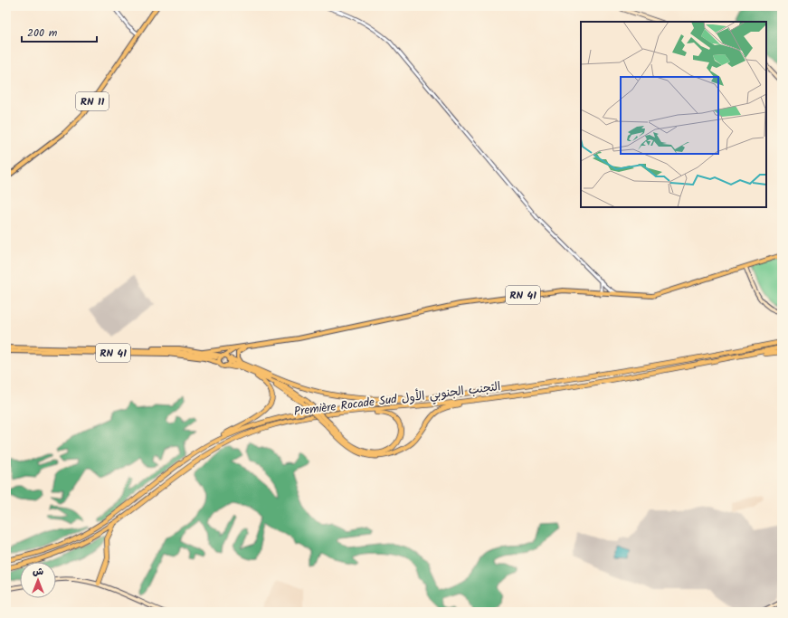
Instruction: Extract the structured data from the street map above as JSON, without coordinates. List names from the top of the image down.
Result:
{
  "streets": {
    "highway": ["Première Rocade Sud التجنب الجنوبي الأول"],
    "main road": ["RN 11", "RN 41"]
  },
  "scale_bar": "200 m",
  "north": "top"
}
